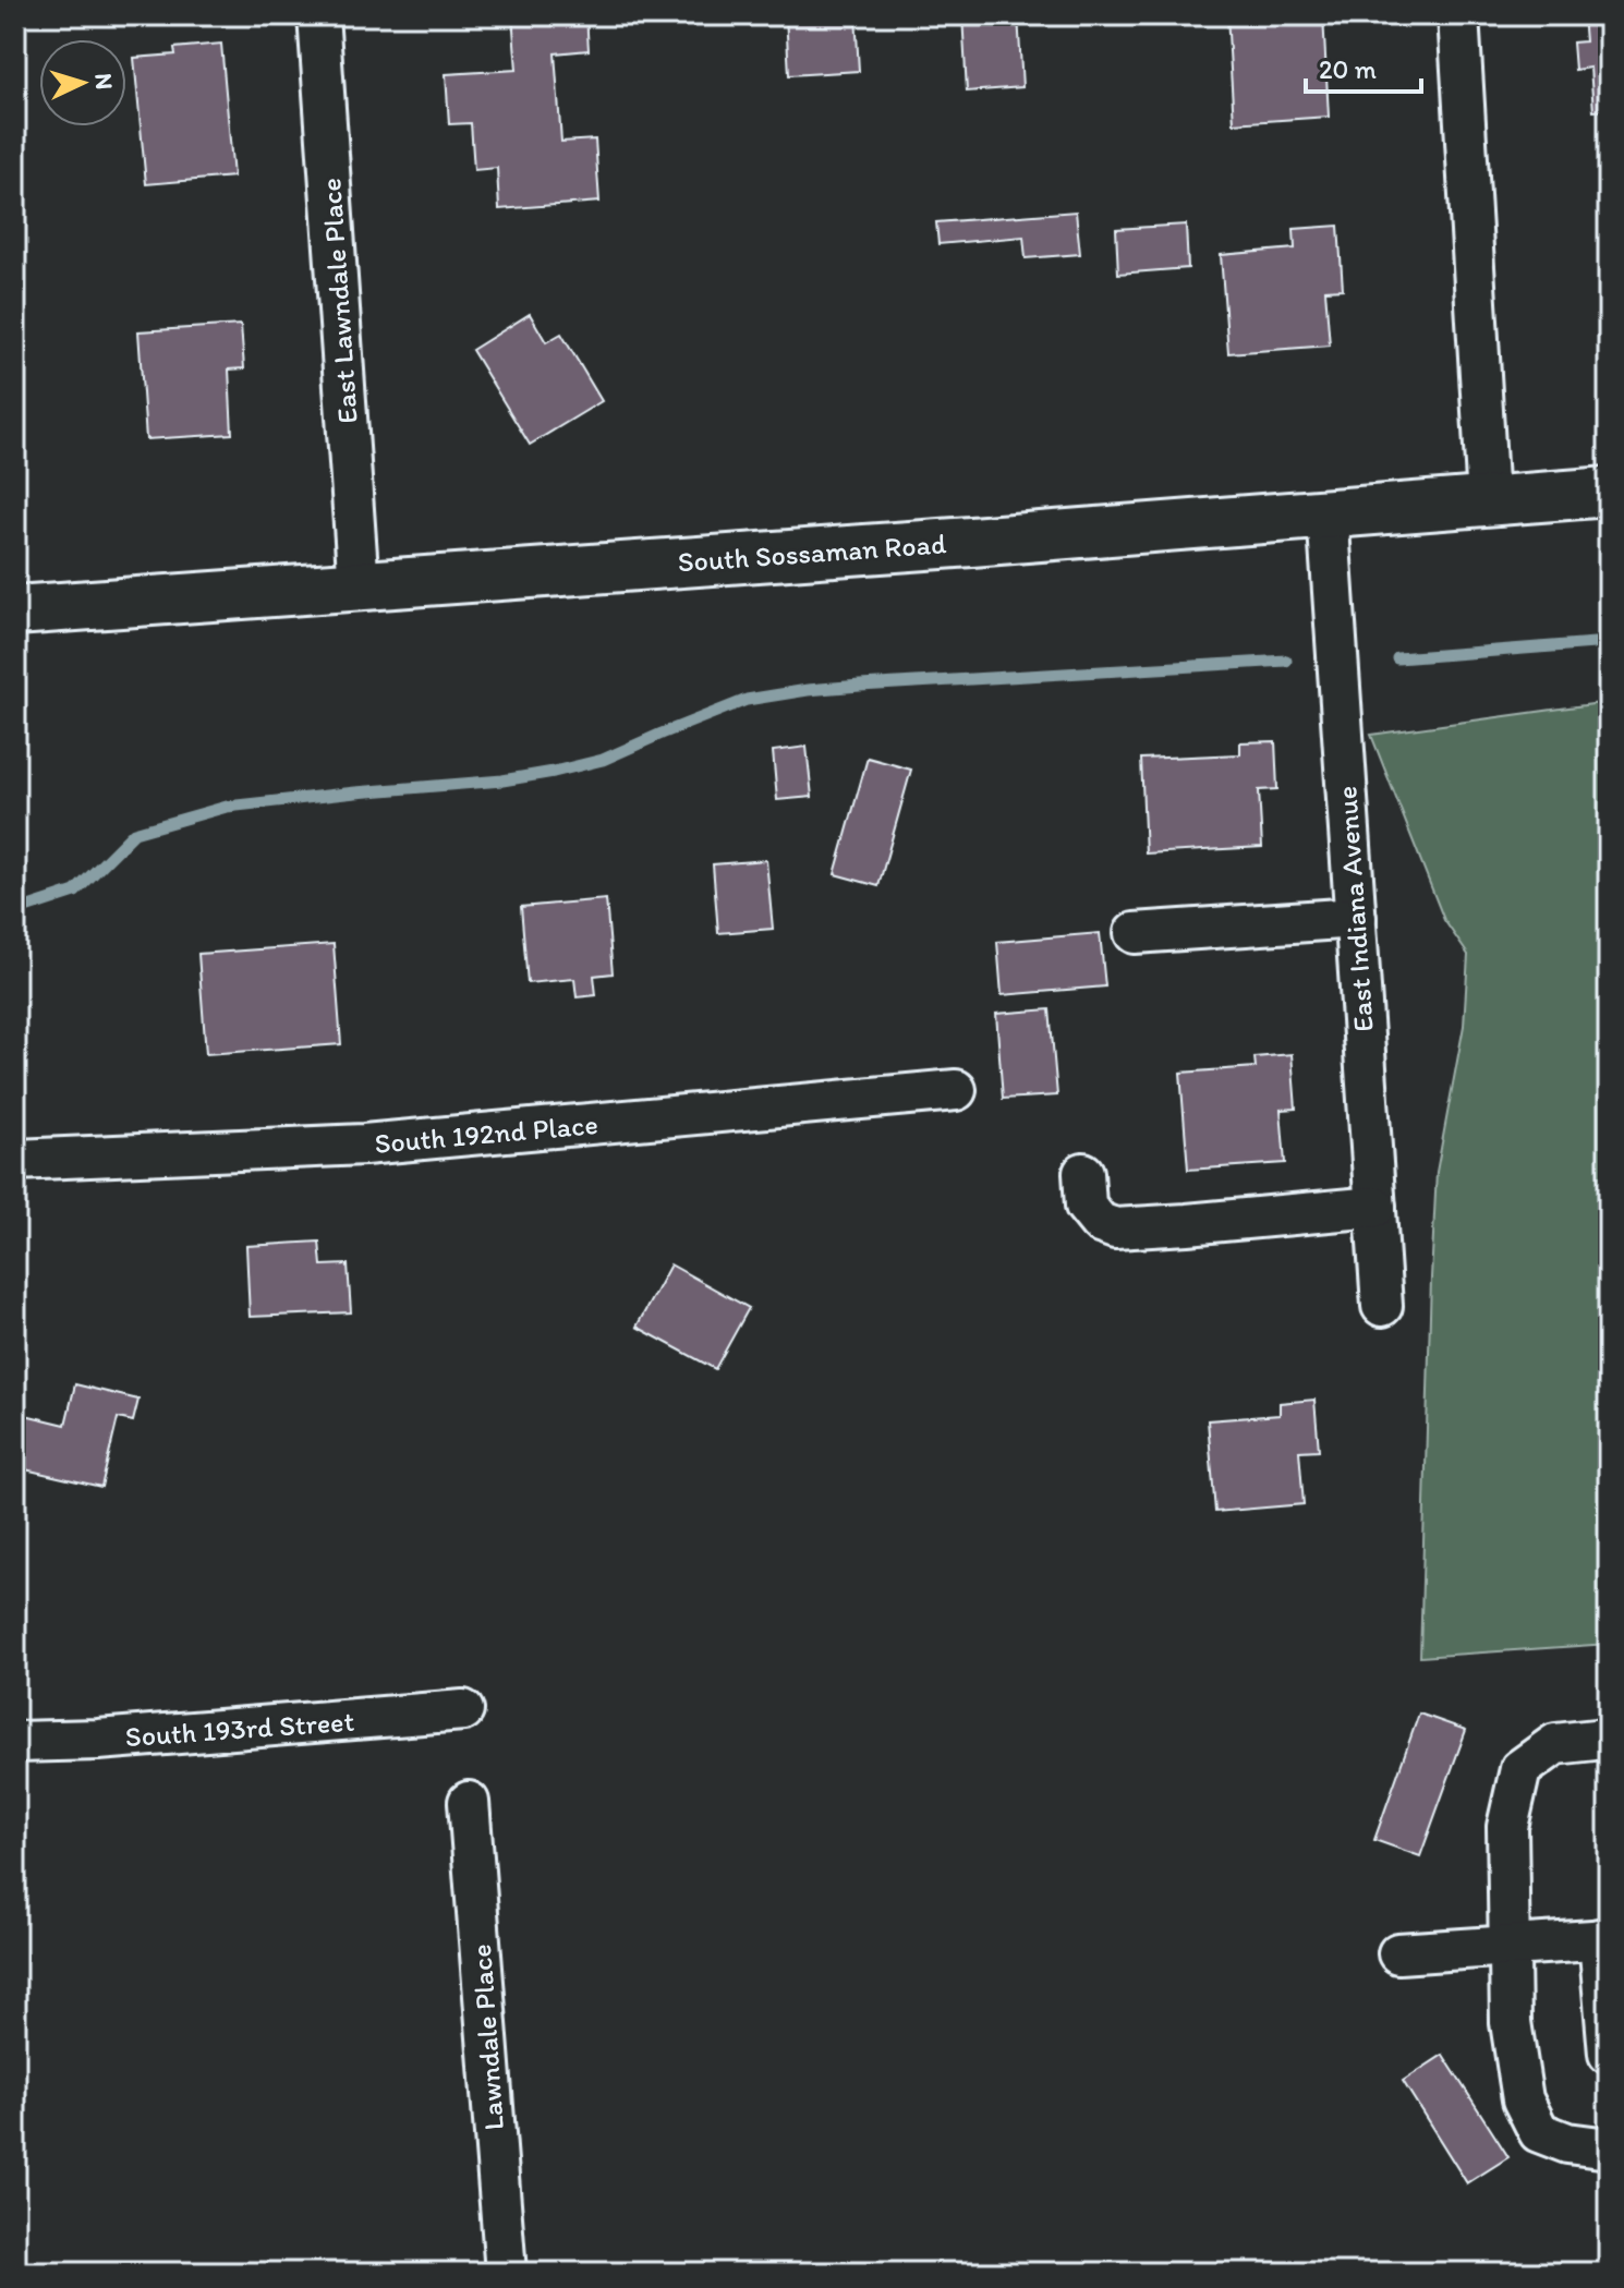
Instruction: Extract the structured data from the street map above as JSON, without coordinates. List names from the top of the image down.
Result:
{
  "streets": {
    "main road": ["South Sossaman Road"],
    "street": [
      "East Lawndale Place",
      "East Indiana Avenue",
      "South 192nd Place",
      "South 193rd Street",
      "Lawndale Place"
    ]
  },
  "crossings": [
    ["East Lawndale Place", "South Sossaman Road"],
    ["South Sossaman Road", "East Indiana Avenue"]
  ],
  "scale_bar": "20 m",
  "north": "right"
}
